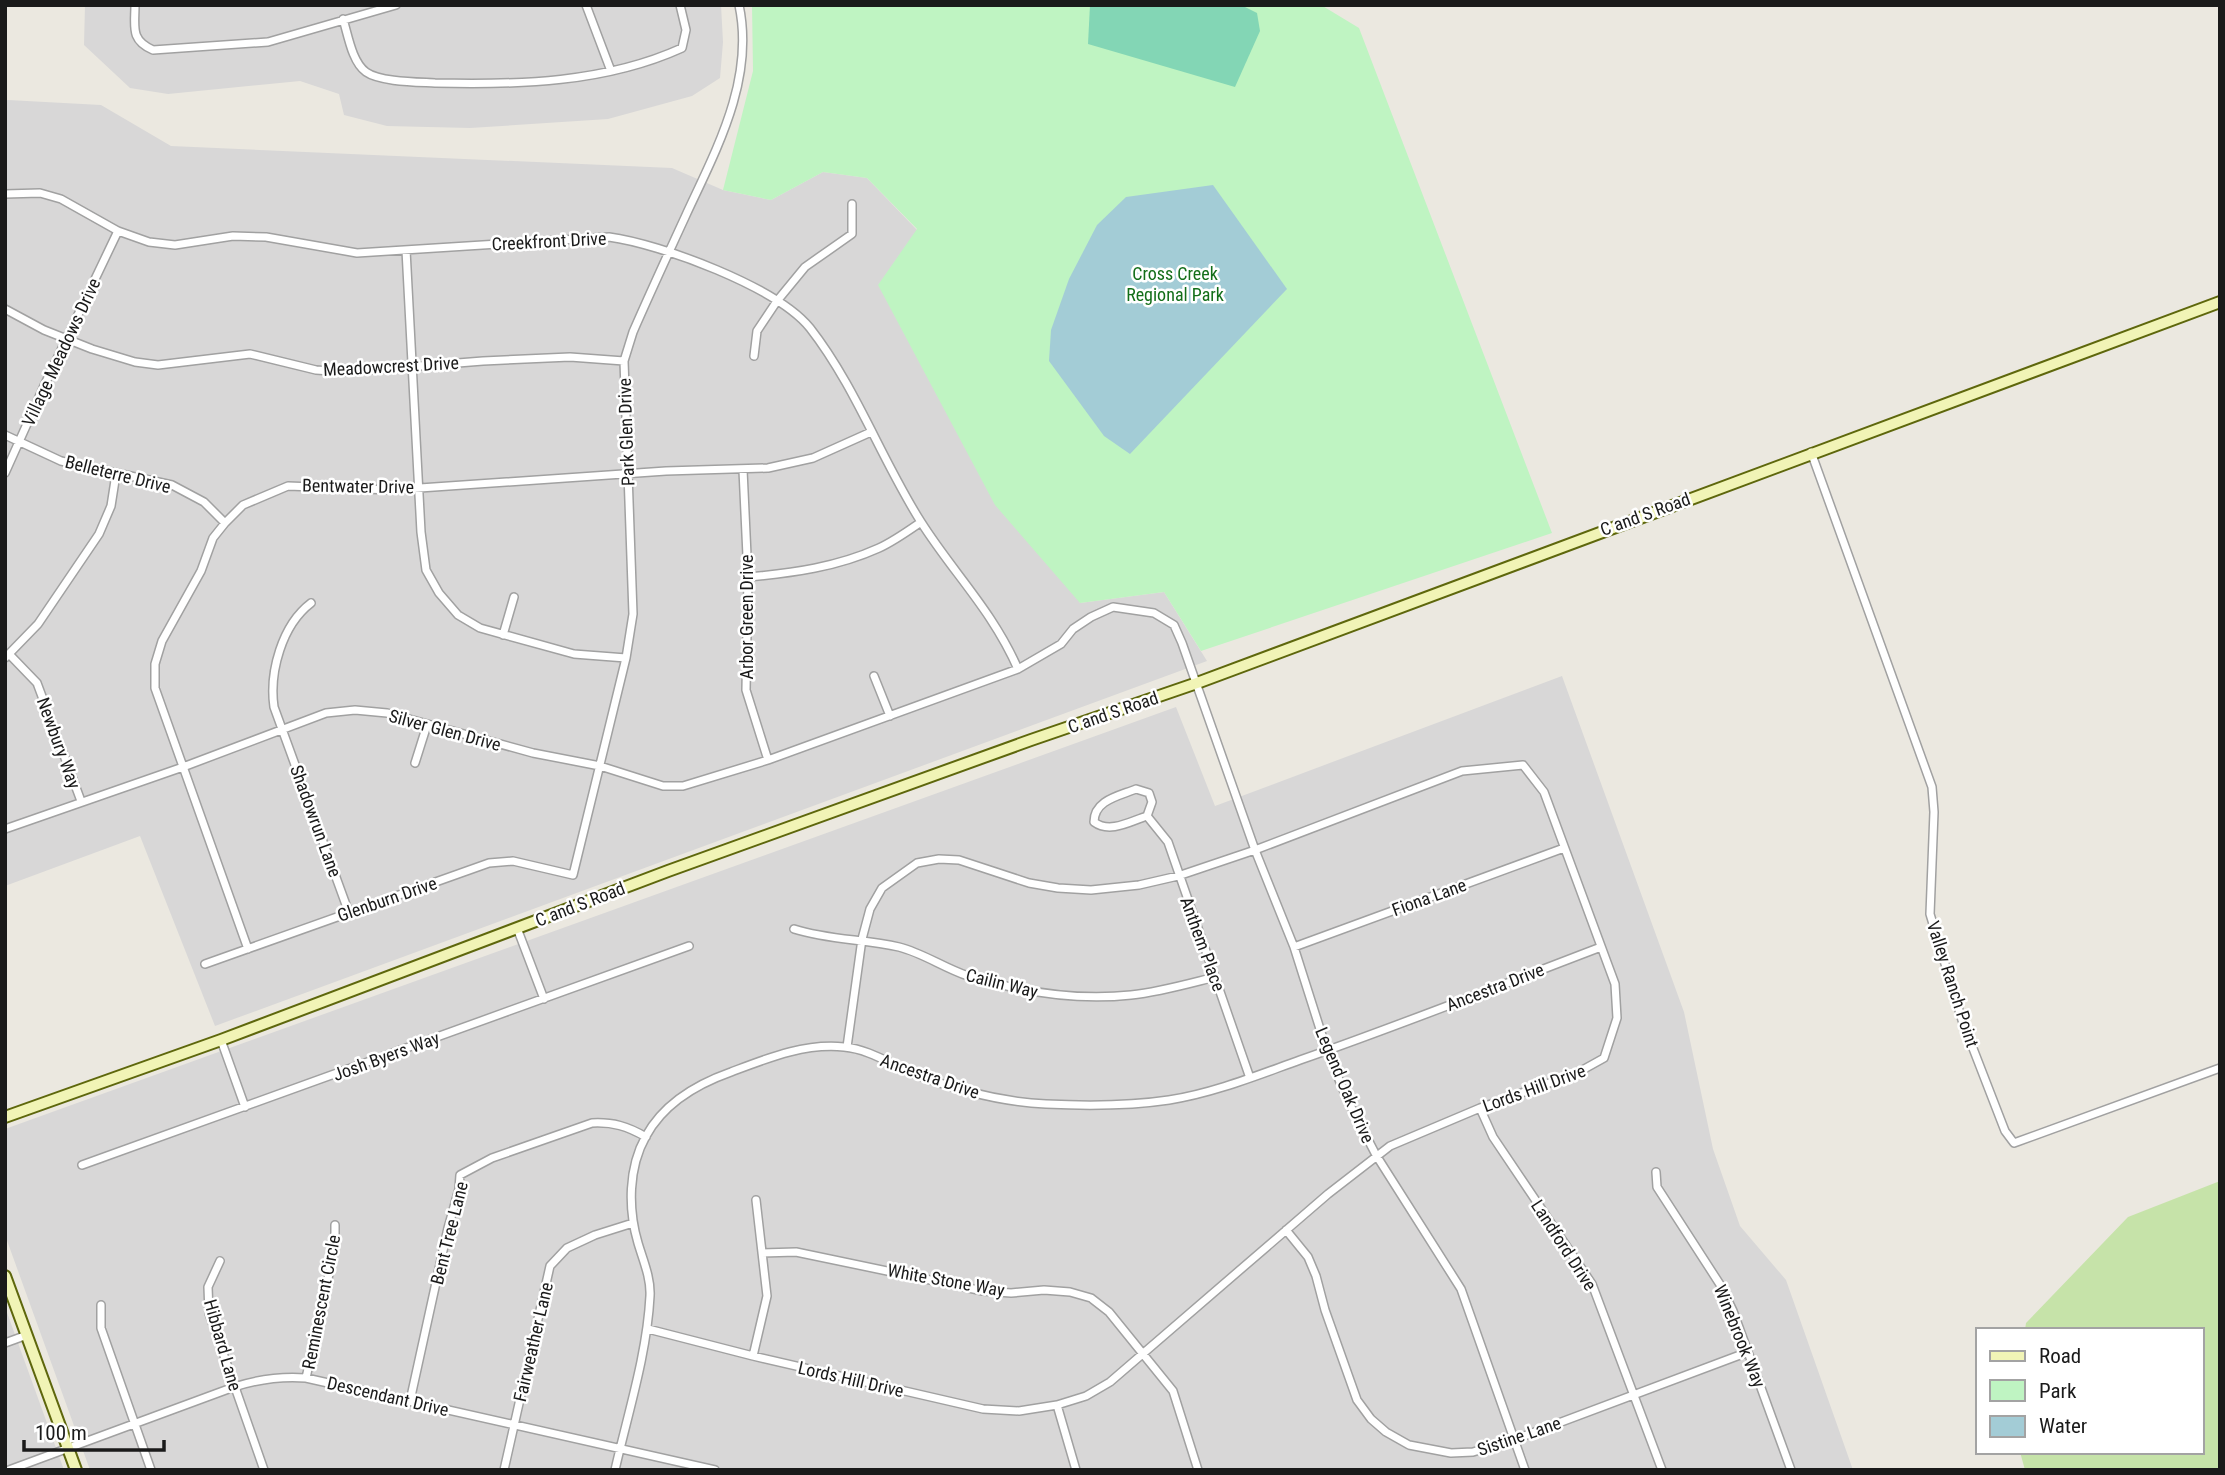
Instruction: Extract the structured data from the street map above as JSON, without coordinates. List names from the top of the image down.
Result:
{
  "streets": {
    "main road": ["C and S Road"],
    "street": [
      "Creekfront Drive",
      "Village Meadows Drive",
      "Meadowcrest Drive",
      "Park Glen Drive",
      "Belleterre Drive",
      "Bentwater Drive",
      "Arbor Green Drive",
      "Silver Glen Drive",
      "Newbury Way",
      "Shadowrun Lane",
      "Fiona Lane",
      "Glenburn Drive",
      "Anthem Place",
      "Cailin Way",
      "Valley Ranch Point",
      "Ancestra Drive",
      "Josh Byers Way",
      "Legend Oak Drive",
      "Lords Hill Drive",
      "Bent Tree Lane",
      "Landford Drive",
      "White Stone Way",
      "Reminescent Circle",
      "Winebrook Way",
      "Fairweather Lane",
      "Hibbard Lane",
      "Descendant Drive",
      "Sistine Lane"
    ]
  },
  "crossings": [
    ["Creekfront Drive", "Village Meadows Drive"],
    ["Creekfront Drive", "Park Glen Drive"],
    ["Creekfront Drive", "Bentwater Drive"],
    ["Creekfront Drive", "Silver Glen Drive"],
    ["Village Meadows Drive", "Meadowcrest Drive"],
    ["Village Meadows Drive", "Belleterre Drive"],
    ["Meadowcrest Drive", "Park Glen Drive"],
    ["Park Glen Drive", "Bentwater Drive"],
    ["Park Glen Drive", "Silver Glen Drive"],
    ["Park Glen Drive", "Glenburn Drive"],
    ["Belleterre Drive", "Bentwater Drive"],
    ["Bentwater Drive", "Arbor Green Drive"],
    ["Bentwater Drive", "Silver Glen Drive"],
    ["Bentwater Drive", "Glenburn Drive"],
    ["C and S Road", "Silver Glen Drive"],
    ["C and S Road", "Valley Ranch Point"],
    ["C and S Road", "Legend Oak Drive"],
    ["Arbor Green Drive", "Silver Glen Drive"],
    ["Silver Glen Drive", "Newbury Way"],
    ["Silver Glen Drive", "Shadowrun Lane"],
    ["Silver Glen Drive", "Legend Oak Drive"],
    ["Shadowrun Lane", "Glenburn Drive"],
    ["Fiona Lane", "Legend Oak Drive"],
    ["Fiona Lane", "Lords Hill Drive"],
    ["Anthem Place", "Cailin Way"],
    ["Anthem Place", "Ancestra Drive"],
    ["Ancestra Drive", "Legend Oak Drive"],
    ["Ancestra Drive", "Lords Hill Drive"],
    ["Ancestra Drive", "Bent Tree Lane"],
    ["Ancestra Drive", "Fairweather Lane"],
    ["Ancestra Drive", "Descendant Drive"],
    ["Legend Oak Drive", "Lords Hill Drive"],
    ["Legend Oak Drive", "Sistine Lane"],
    ["Lords Hill Drive", "Landford Drive"],
    ["Lords Hill Drive", "White Stone Way"],
    ["Lords Hill Drive", "Sistine Lane"],
    ["Bent Tree Lane", "Descendant Drive"],
    ["Landford Drive", "Sistine Lane"],
    ["Reminescent Circle", "Descendant Drive"],
    ["Winebrook Way", "Sistine Lane"],
    ["Fairweather Lane", "Descendant Drive"],
    ["Hibbard Lane", "Descendant Drive"]
  ],
  "parks": ["Cross Creek Regional Park"],
  "legend": ["Road", "Park", "Water"],
  "scale_bar": "100 m"
}
